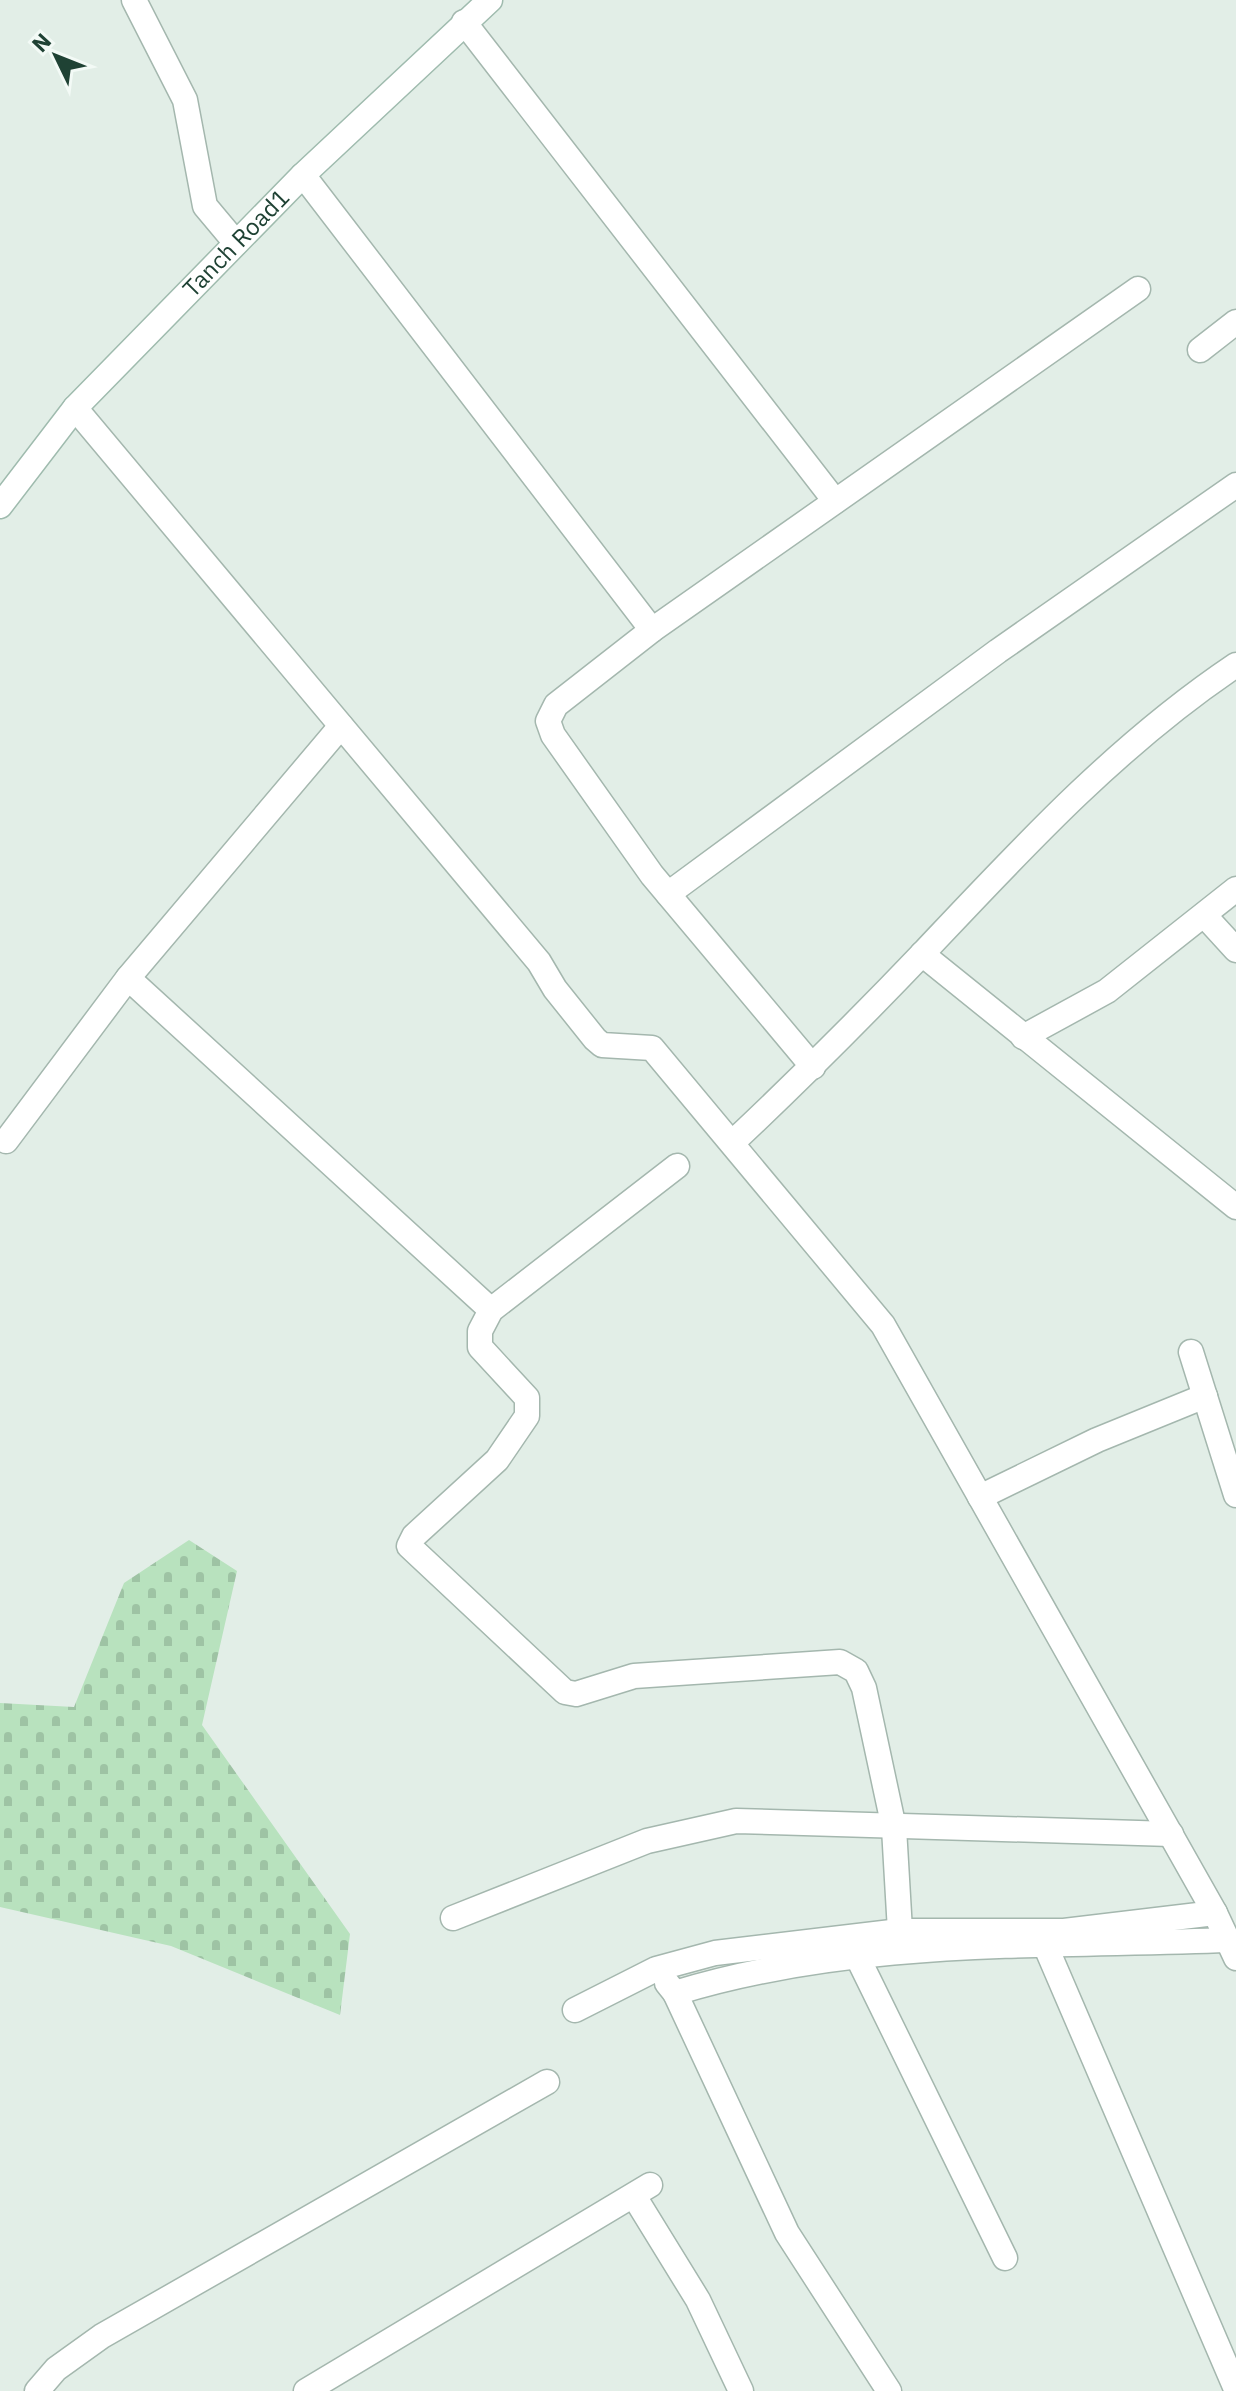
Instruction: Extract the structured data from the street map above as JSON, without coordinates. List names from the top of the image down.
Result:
{
  "streets": {
    "street": ["Tanch Road1"]
  },
  "north": "top left"
}
